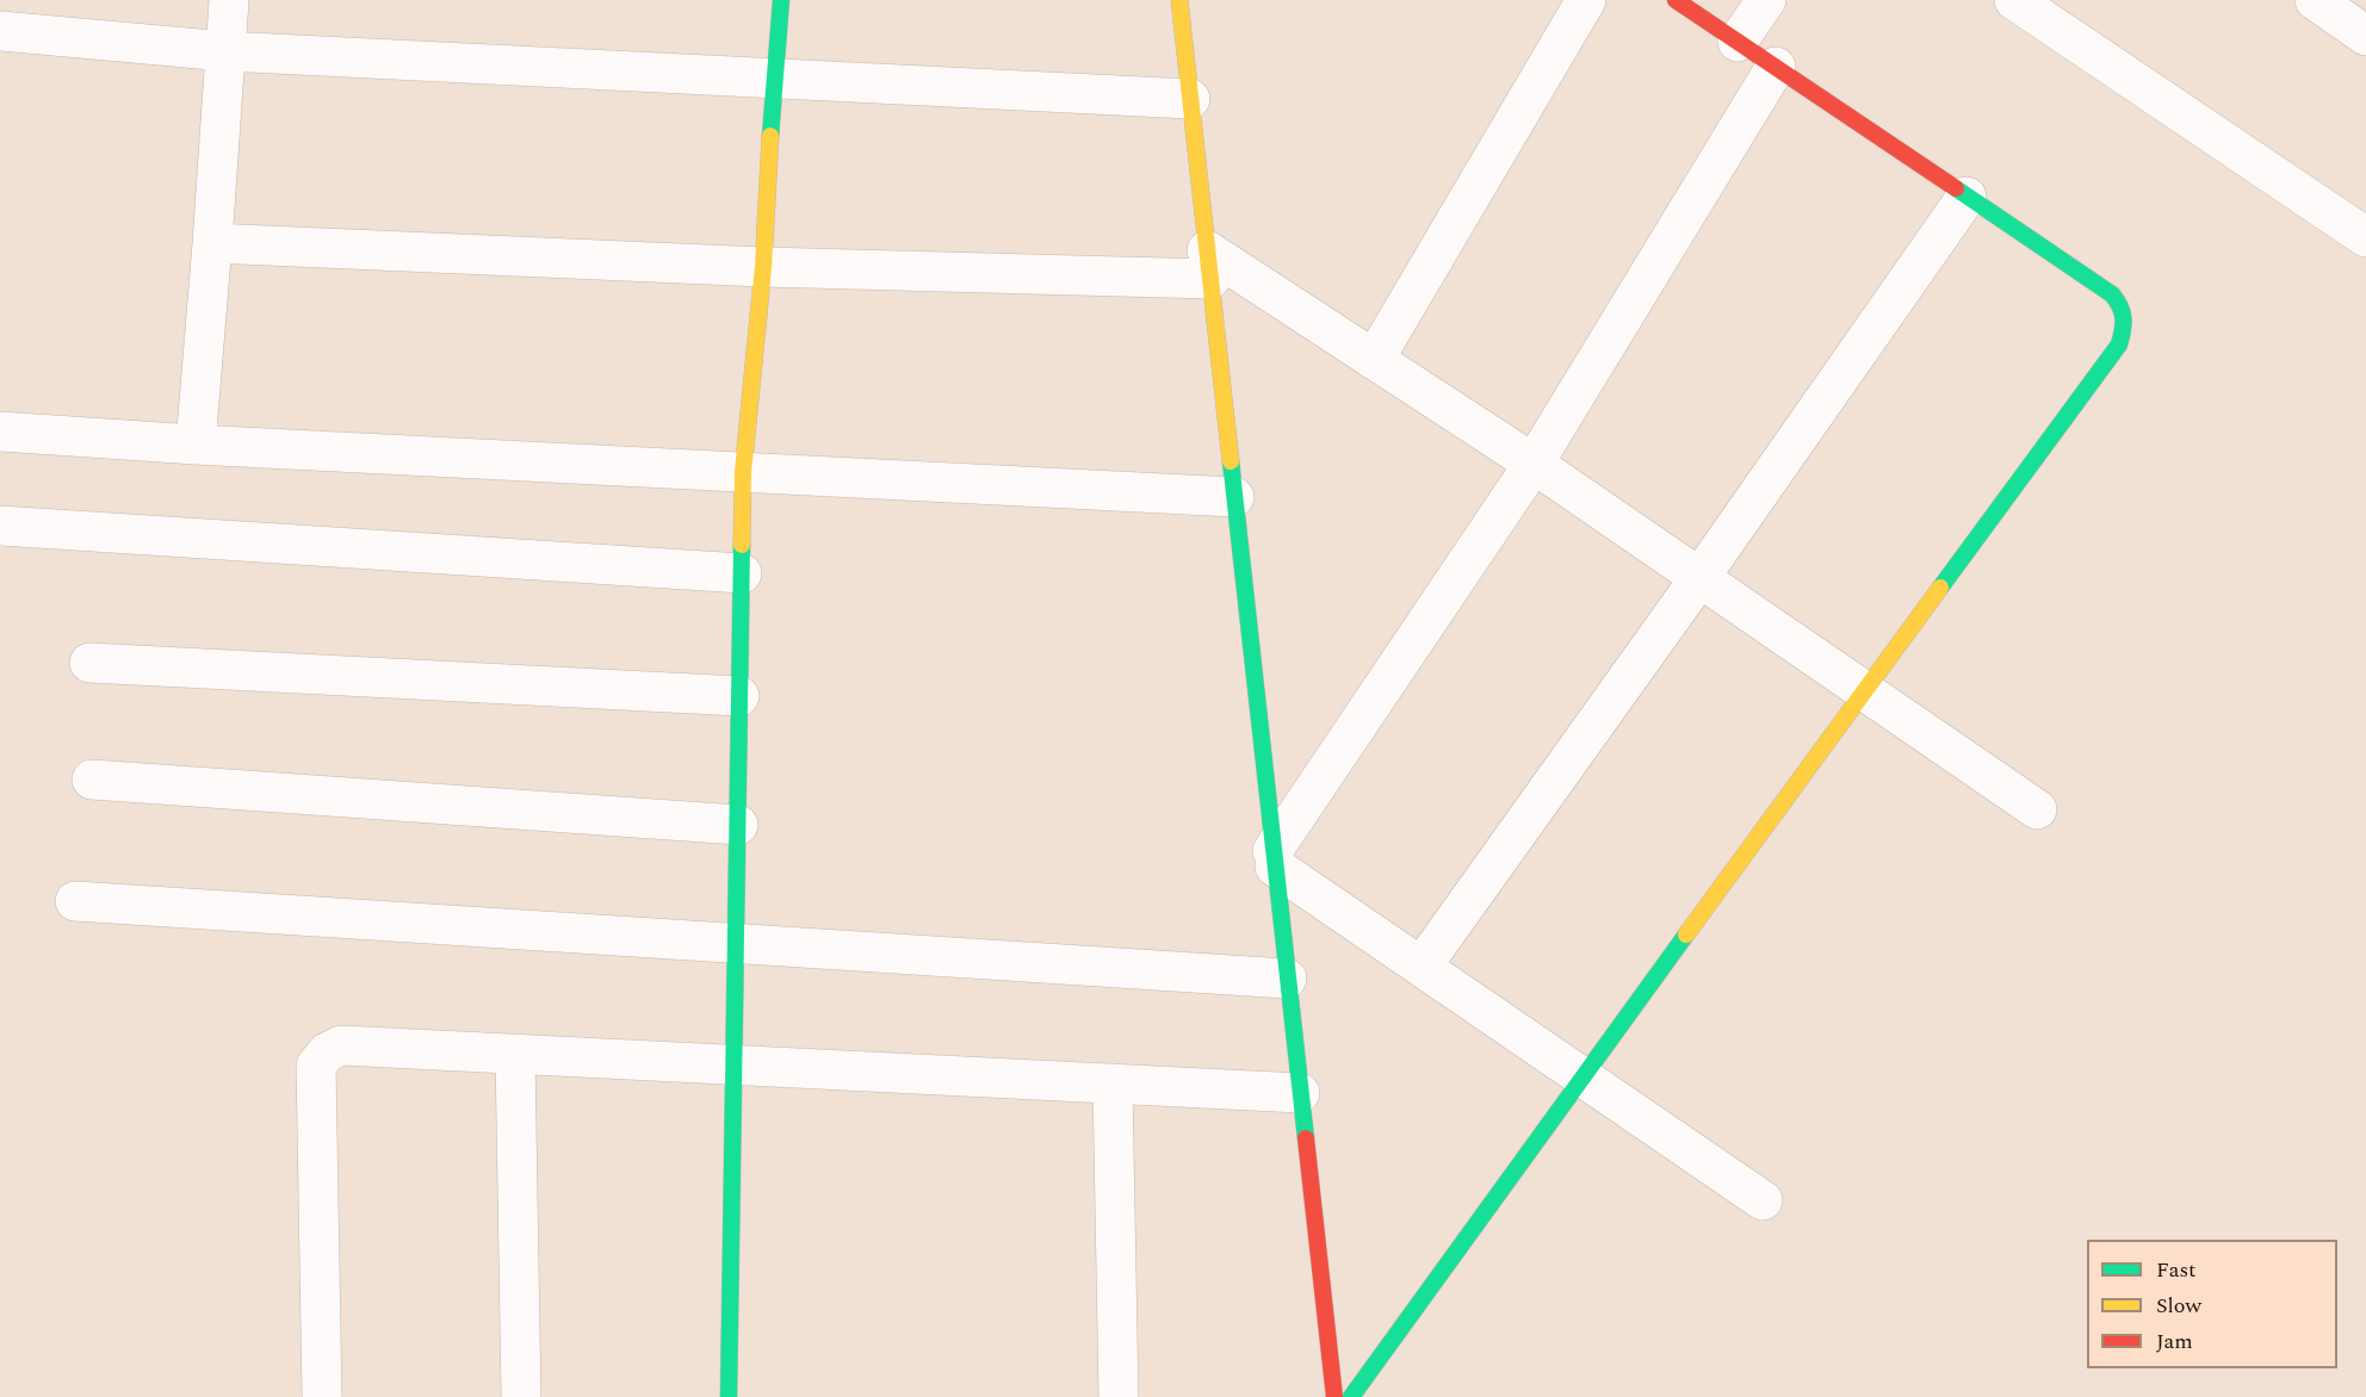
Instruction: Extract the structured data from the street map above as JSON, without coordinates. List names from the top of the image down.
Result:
{
  "legend": ["Fast", "Slow", "Jam"]
}
